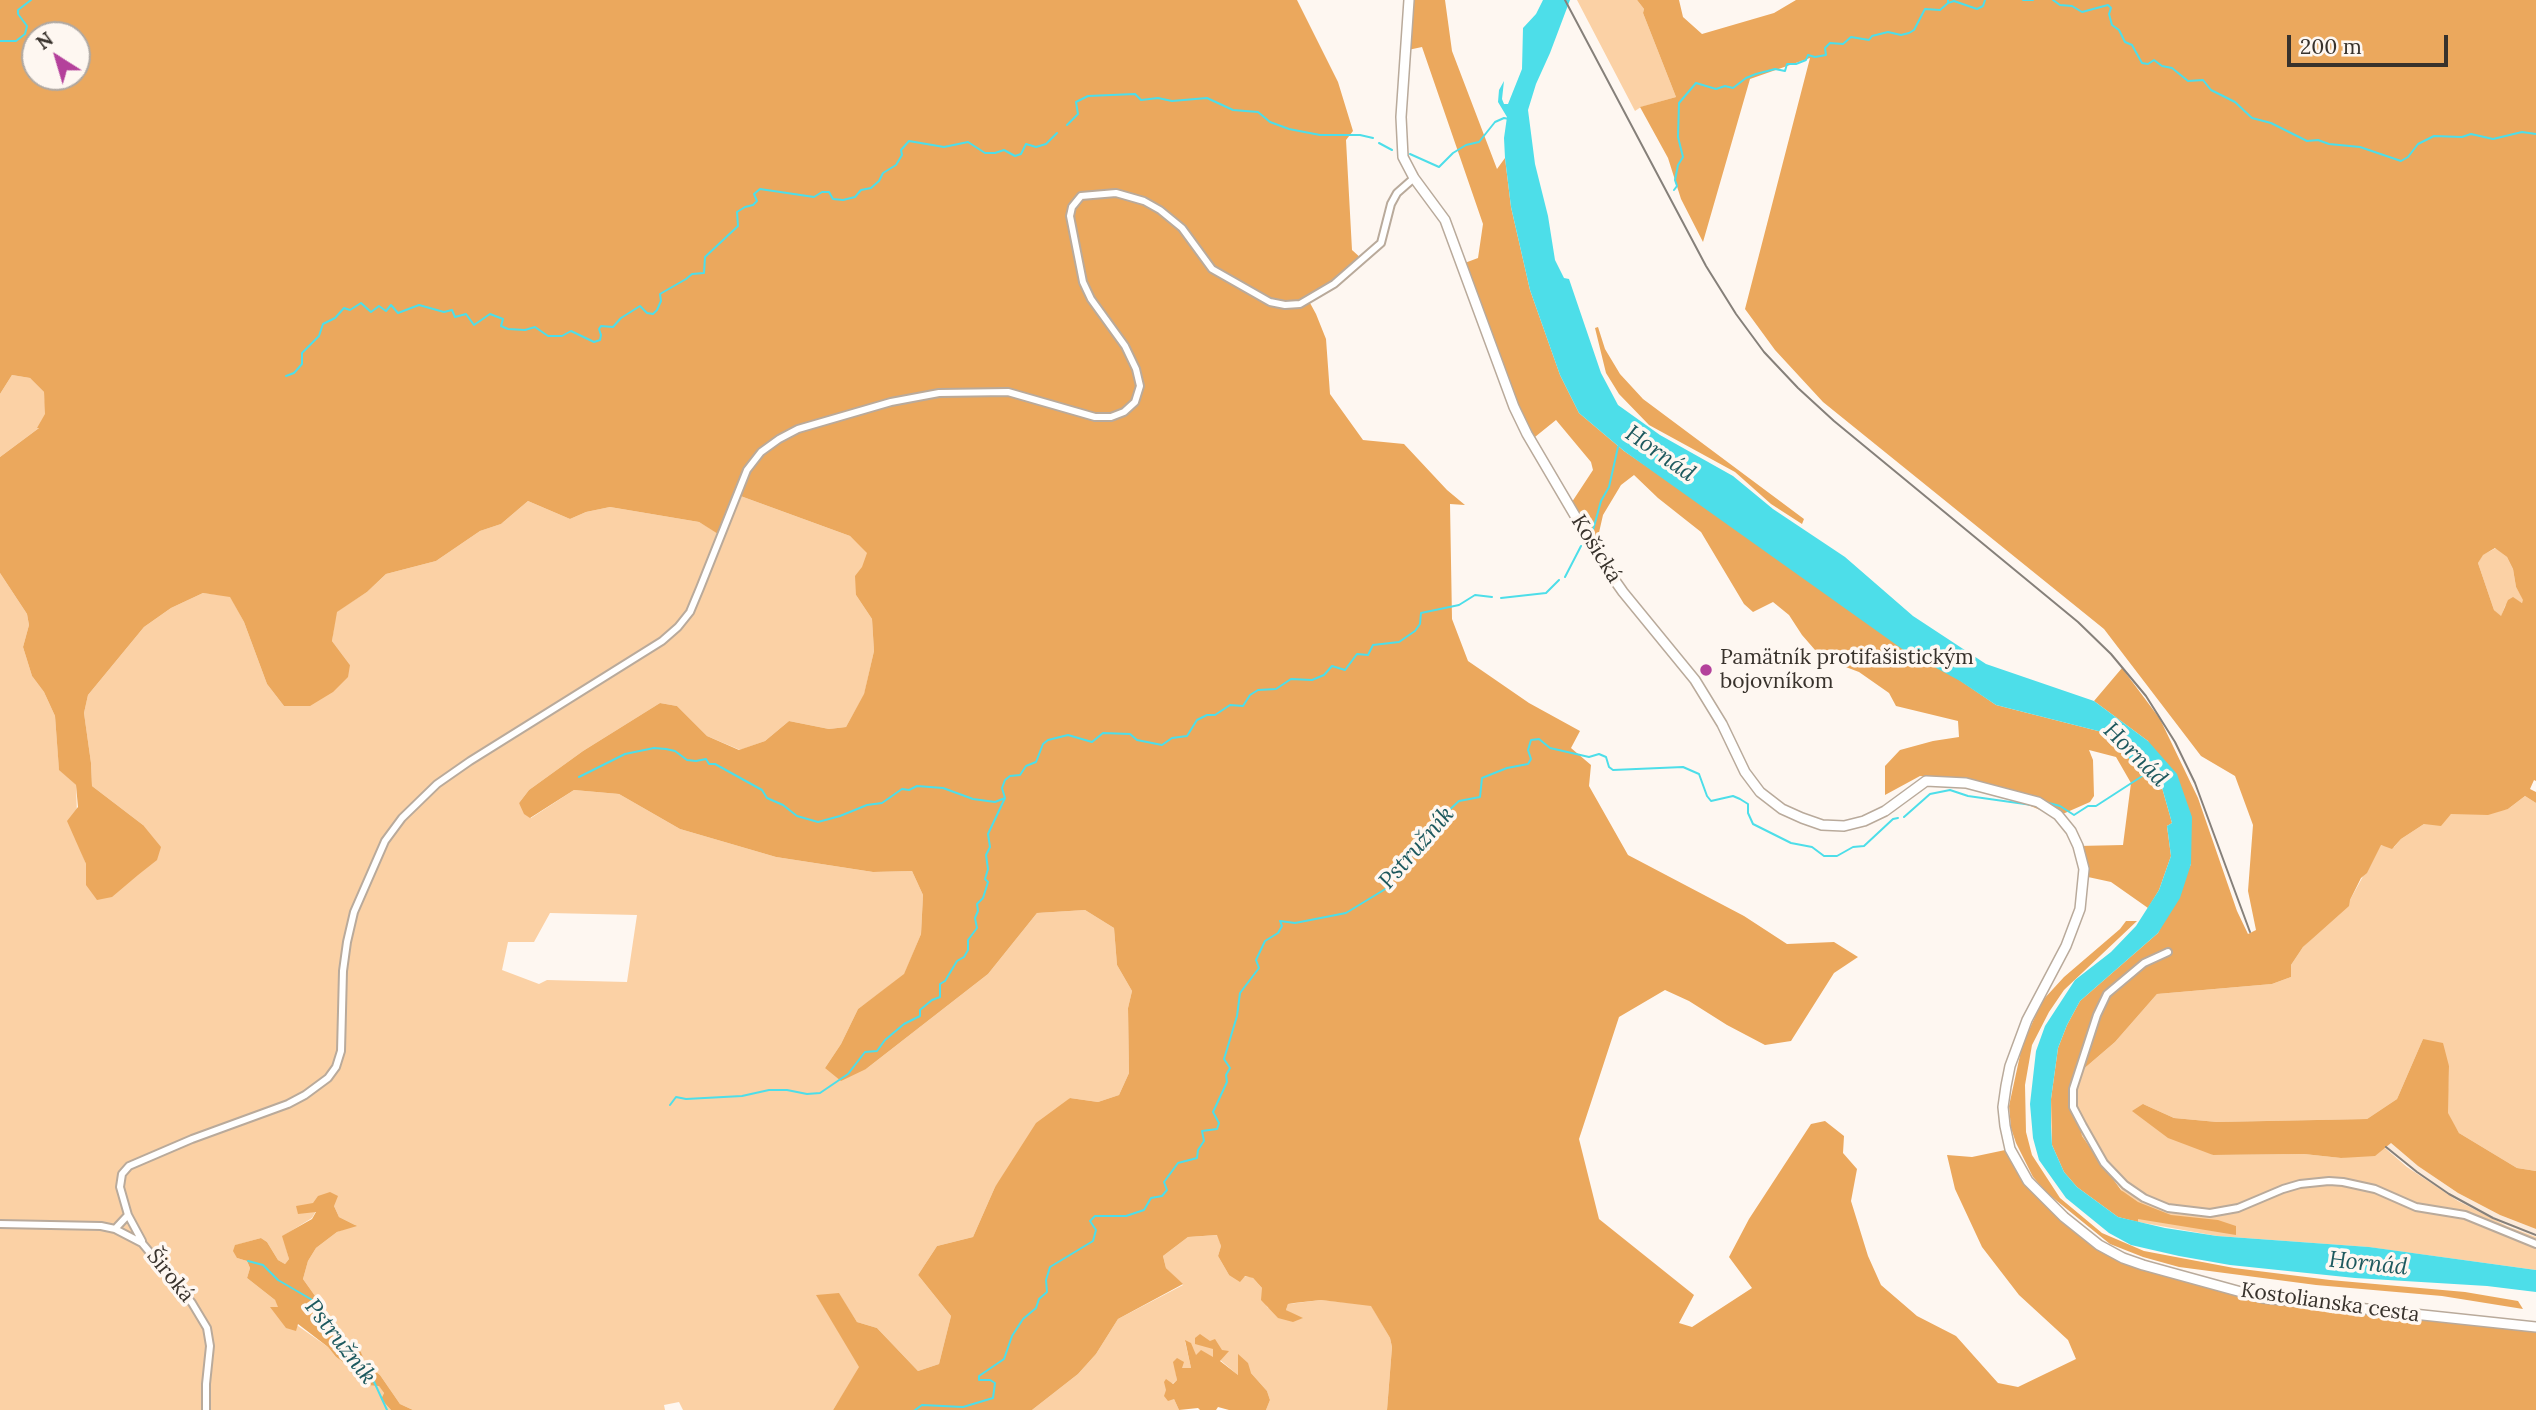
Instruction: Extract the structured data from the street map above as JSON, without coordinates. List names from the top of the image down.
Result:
{
  "streets": {
    "street": ["Košická", "Široká", "Kostolianska cesta"]
  },
  "crossings": [
    ["Košická", "Kostolianska cesta"]
  ],
  "water": ["Hornád", "Pstružník"],
  "places": ["Pamätník protifašistickým bojovníkom"],
  "scale_bar": "200 m",
  "north": "top left"
}
